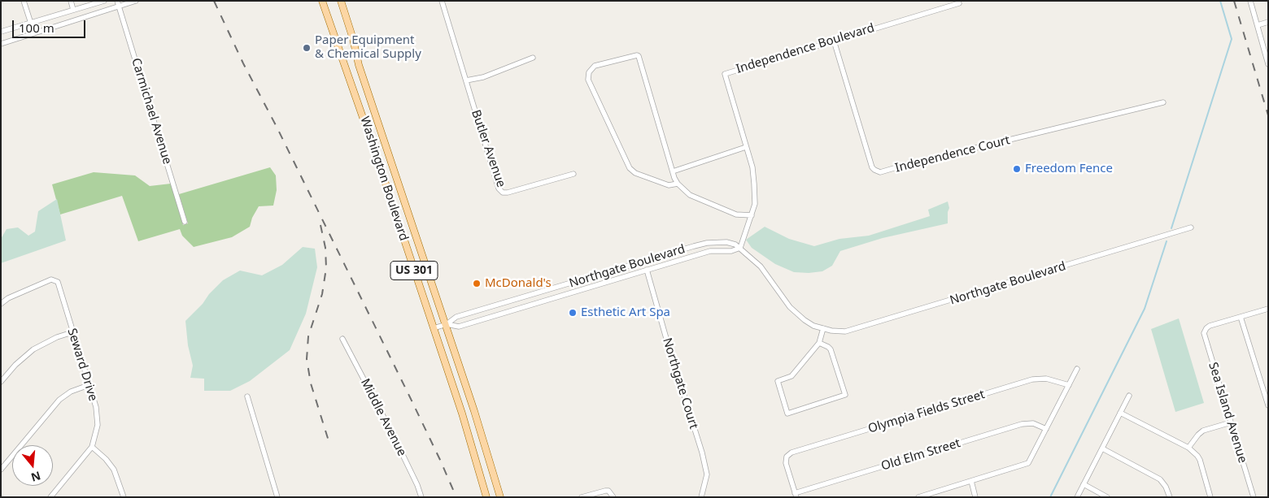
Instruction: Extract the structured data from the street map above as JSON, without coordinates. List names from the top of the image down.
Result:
{
  "streets": {
    "main road": ["Washington Boulevard", "US 301"],
    "street": [
      "Independence Boulevard",
      "Carmichael Avenue",
      "Butler Avenue",
      "Independence Court",
      "Northgate Boulevard",
      "Seward Drive",
      "Northgate Court",
      "Olympia Fields Street",
      "Sea Island Avenue",
      "Middle Avenue",
      "Old Elm Street"
    ]
  },
  "crossings": [
    ["Independence Boulevard", "Independence Court"],
    ["Independence Boulevard", "Northgate Boulevard"],
    ["Washington Boulevard", "Northgate Boulevard"],
    ["Northgate Boulevard", "Northgate Court"],
    ["Olympia Fields Street", "Old Elm Street"]
  ],
  "places": [
    "Paper Equipment & Chemical Supply",
    "Freedom Fence",
    "McDonald's",
    "Esthetic Art Spa"
  ],
  "scale_bar": "100 m",
  "north": "bottom"
}
